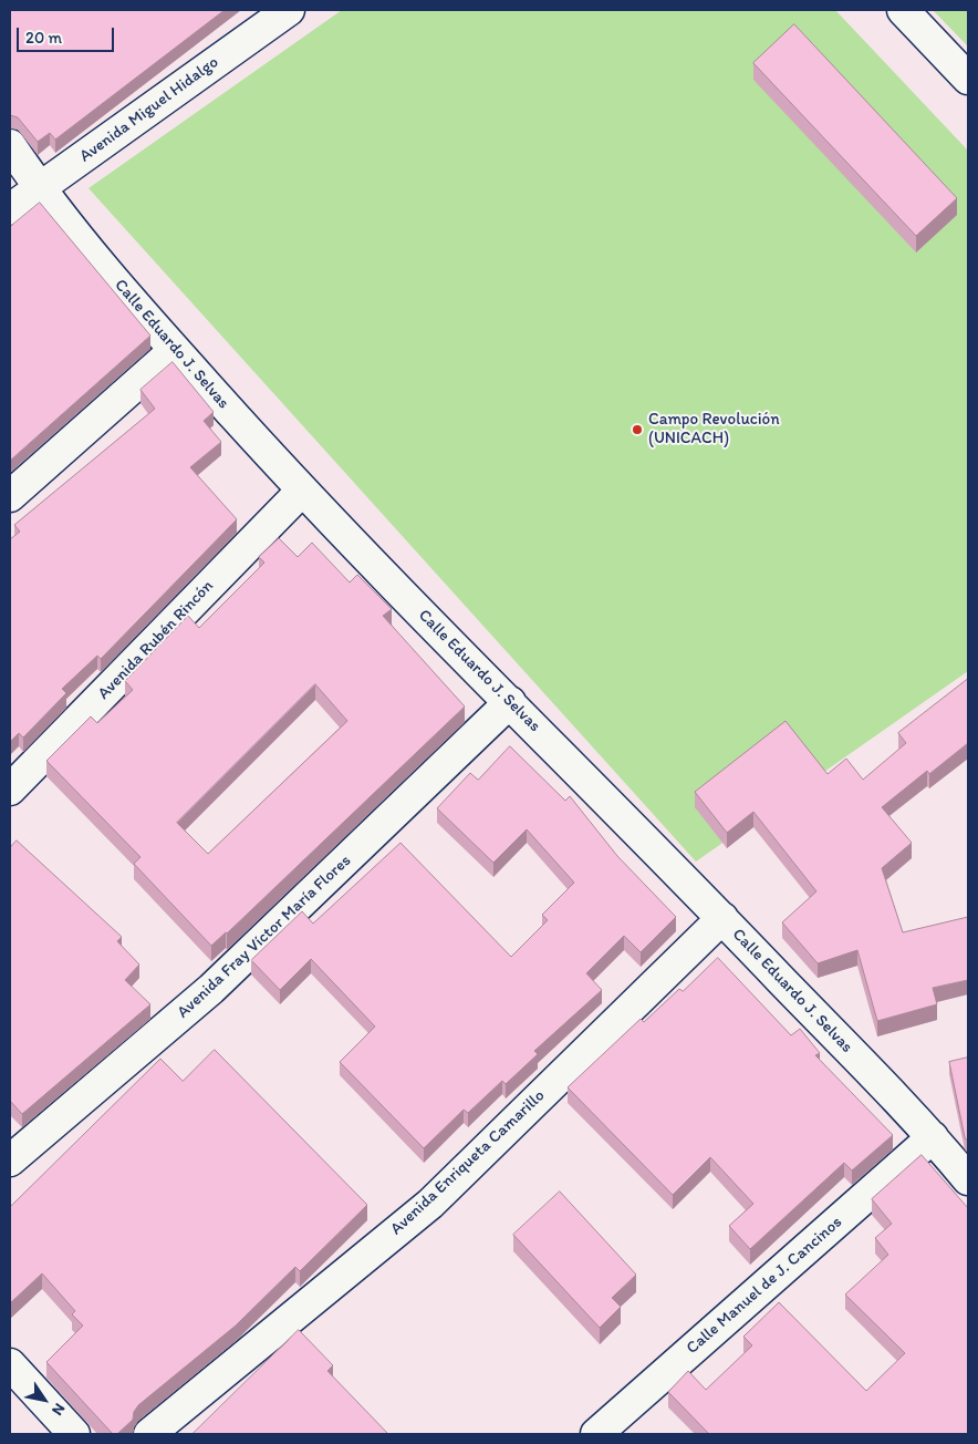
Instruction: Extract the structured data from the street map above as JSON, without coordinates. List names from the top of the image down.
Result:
{
  "streets": {
    "street": [
      "Avenida Miguel Hidalgo",
      "Calle Eduardo J. Selvas",
      "Avenida Rubén Rincón",
      "Avenida Fray Víctor María Flores",
      "Avenida Enriqueta Camarillo",
      "Calle Manuel de J. Cancinos"
    ]
  },
  "crossings": [
    ["Avenida Miguel Hidalgo", "Calle Eduardo J. Selvas"],
    ["Calle Eduardo J. Selvas", "Avenida Rubén Rincón"],
    ["Calle Eduardo J. Selvas", "Avenida Fray Víctor María Flores"],
    ["Calle Eduardo J. Selvas", "Avenida Enriqueta Camarillo"],
    ["Calle Eduardo J. Selvas", "Calle Manuel de J. Cancinos"]
  ],
  "places": ["Campo Revolución (UNICACH)"],
  "scale_bar": "20 m",
  "north": "bottom right"
}
